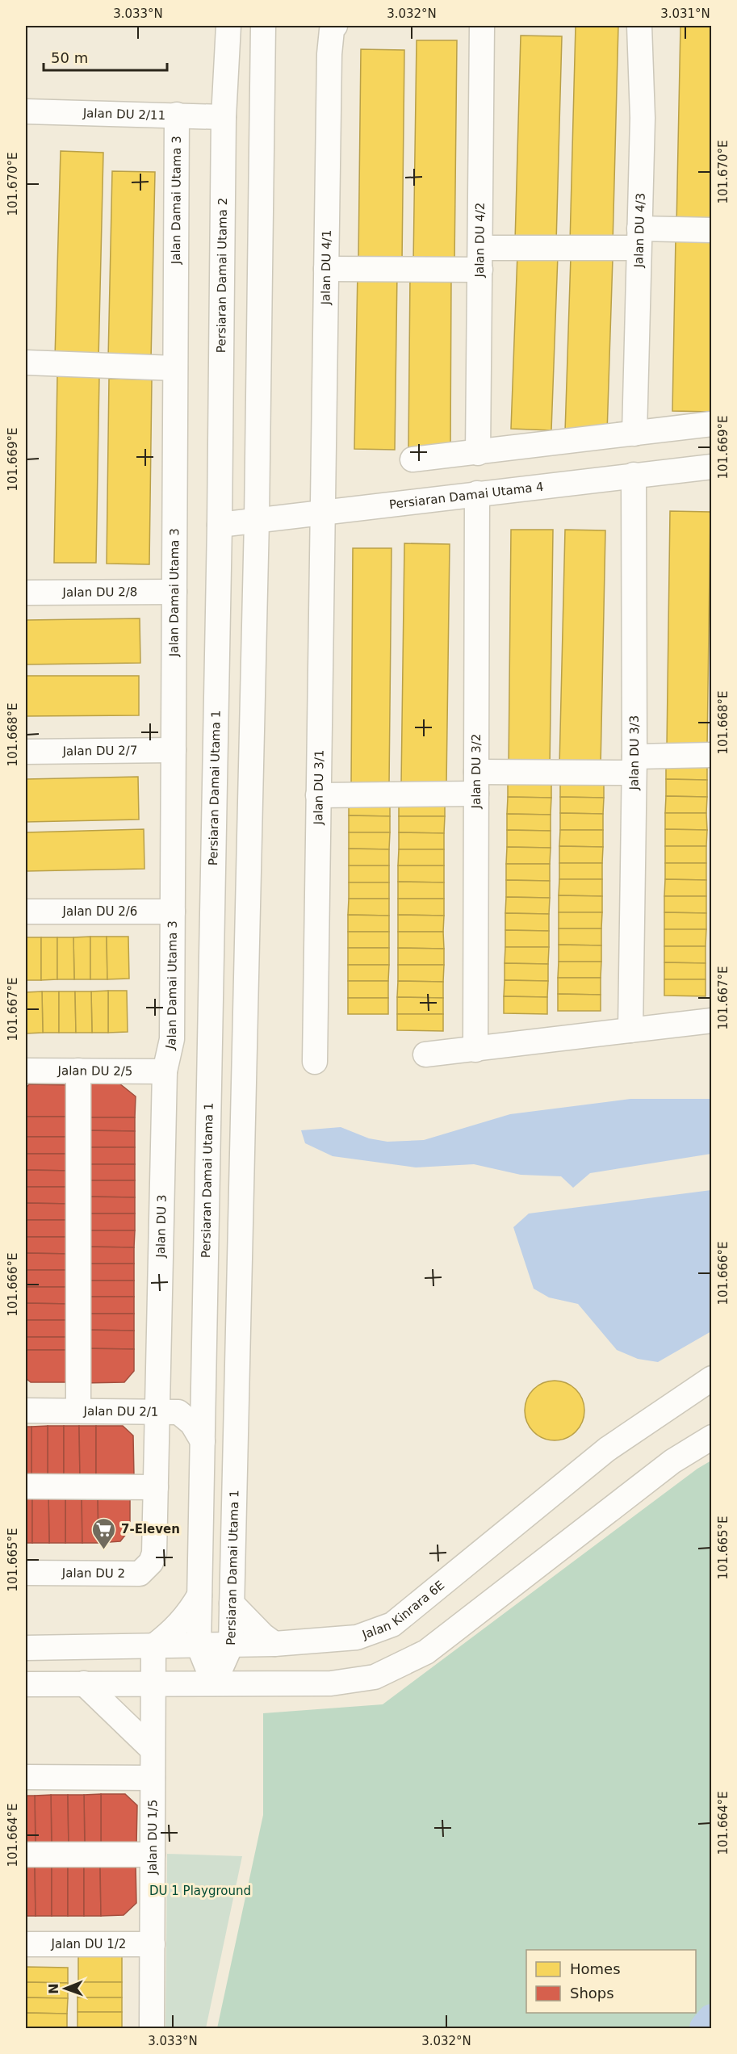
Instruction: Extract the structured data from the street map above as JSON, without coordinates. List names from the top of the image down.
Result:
{
  "streets": {
    "street": [
      "Jalan DU 2/11",
      "Jalan Damai Utama 3",
      "Jalan DU 4/3",
      "Jalan DU 4/2",
      "Jalan DU 4/1",
      "Persiaran Damai Utama 2",
      "Persiaran Damai Utama 4",
      "Jalan DU 2/8",
      "Jalan DU 2/7",
      "Jalan DU 3/3",
      "Jalan DU 3/2",
      "Jalan DU 3/1",
      "Persiaran Damai Utama 1",
      "Jalan DU 2/6",
      "Jalan DU 2/5",
      "Jalan DU 3",
      "Jalan DU 2/1",
      "Jalan DU 2",
      "Jalan Kinrara 6E",
      "Jalan DU 1/5",
      "Jalan DU 1/2"
    ]
  },
  "crossings": [
    ["Jalan DU 2/11", "Jalan Damai Utama 3"],
    ["Jalan DU 2/11", "Persiaran Damai Utama 2"],
    ["Jalan Damai Utama 3", "Jalan DU 2/8"],
    ["Jalan Damai Utama 3", "Jalan DU 2/7"],
    ["Jalan Damai Utama 3", "Jalan DU 2/6"],
    ["Jalan Damai Utama 3", "Jalan DU 2/5"],
    ["Jalan Damai Utama 3", "Jalan DU 3"],
    ["Jalan DU 4/1", "Persiaran Damai Utama 4"],
    ["Jalan DU 4/1", "Jalan DU 3/1"],
    ["Persiaran Damai Utama 2", "Persiaran Damai Utama 4"],
    ["Persiaran Damai Utama 2", "Persiaran Damai Utama 1"],
    ["Persiaran Damai Utama 4", "Jalan DU 3/3"],
    ["Persiaran Damai Utama 4", "Jalan DU 3/2"],
    ["Persiaran Damai Utama 4", "Jalan DU 3/1"],
    ["Persiaran Damai Utama 4", "Persiaran Damai Utama 1"],
    ["Persiaran Damai Utama 1", "Jalan DU 2/1"],
    ["Persiaran Damai Utama 1", "Jalan Kinrara 6E"],
    ["Jalan DU 2/5", "Jalan DU 3"],
    ["Jalan DU 3", "Jalan DU 2/1"],
    ["Jalan DU 3", "Jalan DU 2"],
    ["Jalan DU 2/1", "Jalan DU 2"],
    ["Jalan Kinrara 6E", "Jalan DU 1/5"],
    ["Jalan DU 1/5", "Jalan DU 1/2"]
  ],
  "parks": ["DU 1 Playground"],
  "places": {
    "supermarket": ["7-Eleven"]
  },
  "legend": ["Homes", "Shops"],
  "scale_bar": "50 m",
  "north": "left",
  "coordinates": [
    "3.033°N",
    "3.032°N",
    "3.031°N",
    "101.670°E",
    "101.669°E",
    "101.668°E",
    "101.667°E",
    "101.666°E",
    "101.665°E",
    "101.664°E"
  ]
}
